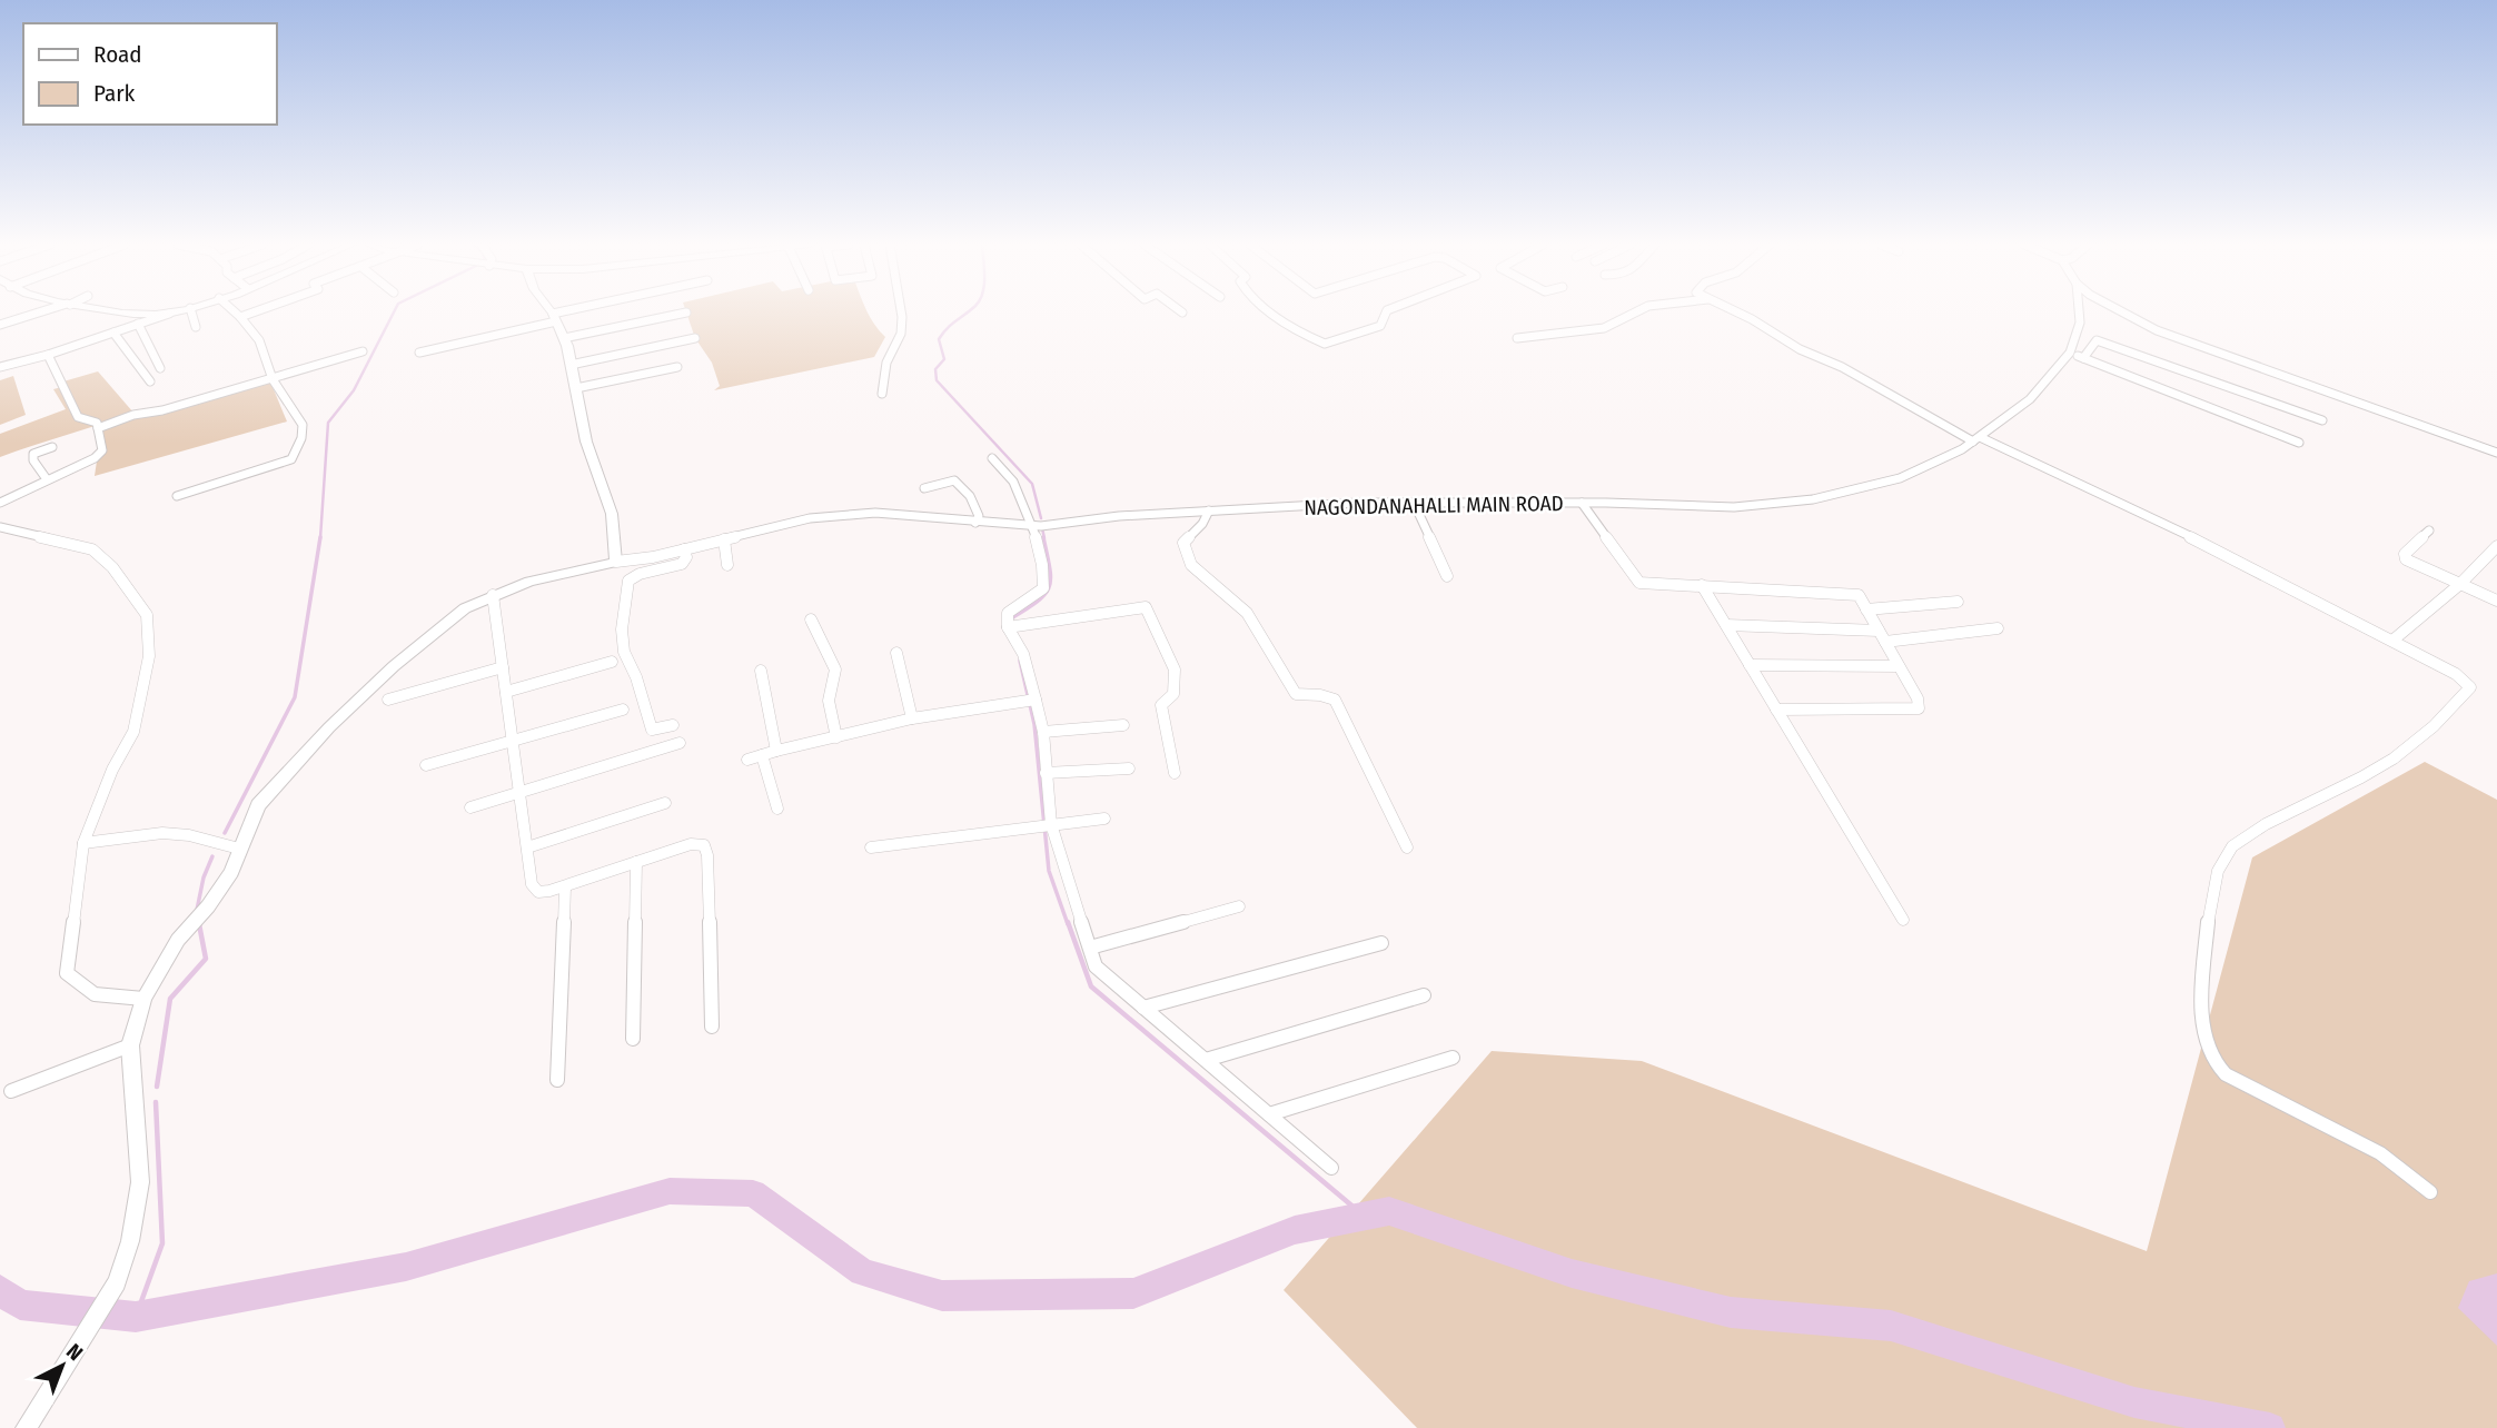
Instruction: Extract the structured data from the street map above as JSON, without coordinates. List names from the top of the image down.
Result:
{
  "streets": {
    "street": ["NAGONDANAHALLI MAIN ROAD"]
  },
  "legend": ["Road", "Park"],
  "north": "top right"
}
